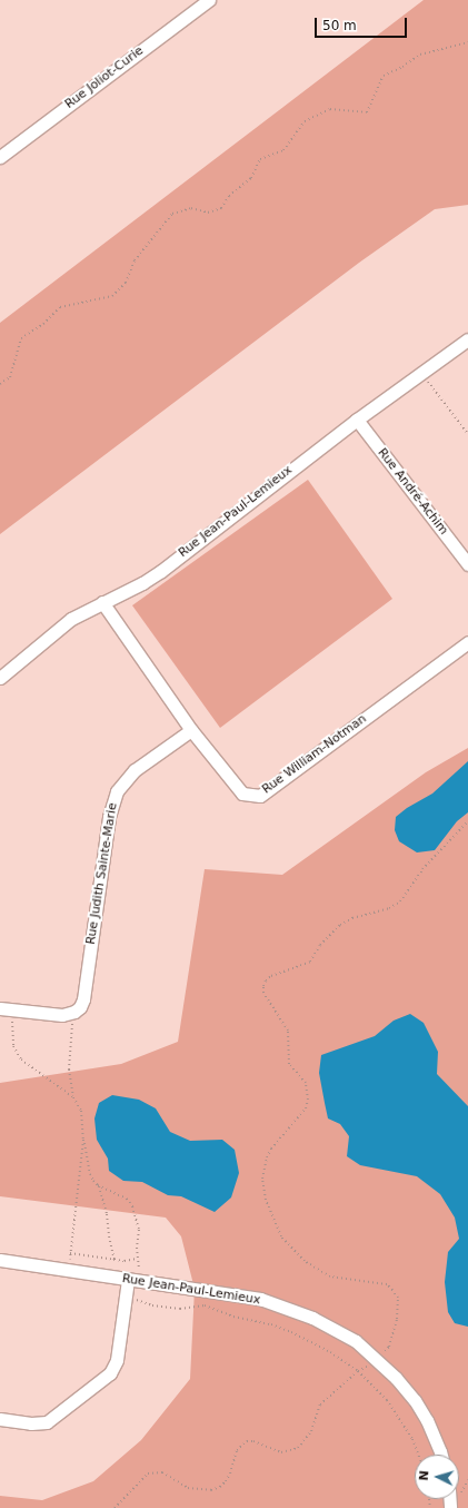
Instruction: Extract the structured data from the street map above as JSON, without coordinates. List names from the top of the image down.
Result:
{
  "streets": {
    "street": [
      "Rue Joliot-Curie",
      "Rue André-Achim",
      "Rue Jean-Paul-Lemieux",
      "Rue William-Notman",
      "Rue Judith Sainte-Marie"
    ]
  },
  "crossings": [
    ["Rue André-Achim", "Rue Jean-Paul-Lemieux"],
    ["Rue Jean-Paul-Lemieux", "Rue William-Notman"],
    ["Rue William-Notman", "Rue Judith Sainte-Marie"]
  ],
  "scale_bar": "50 m",
  "north": "left"
}
